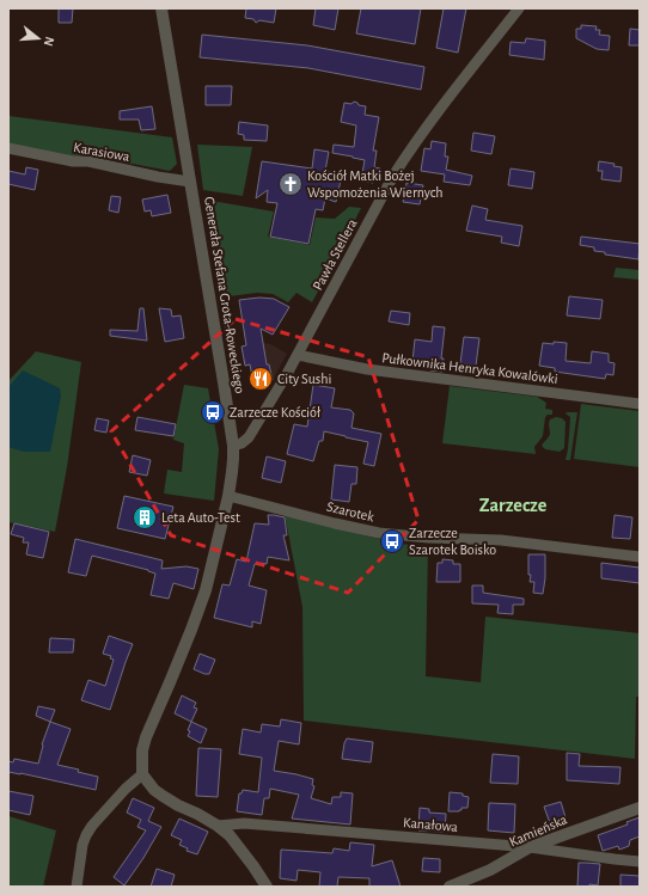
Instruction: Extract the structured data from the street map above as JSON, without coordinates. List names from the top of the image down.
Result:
{
  "streets": {
    "street": [
      "Karasiowa",
      "Pawła Stellera",
      "Generała Stefana Grota-Roweckiego",
      "Pułkownika Henryka Kowalówki",
      "Szarotek",
      "Kanałowa",
      "Kamieńska"
    ]
  },
  "crossings": [
    ["Karasiowa", "Generała Stefana Grota-Roweckiego"],
    ["Pawła Stellera", "Generała Stefana Grota-Roweckiego"],
    ["Pawła Stellera", "Pułkownika Henryka Kowalówki"],
    ["Generała Stefana Grota-Roweckiego", "Szarotek"],
    ["Kanałowa", "Kamieńska"]
  ],
  "districts": ["Zarzecze"],
  "places": {
    "church": ["Kościół Matki Bożej Wspomożenia Wiernych"],
    "restaurant": ["City Sushi"],
    "bus stop": ["Zarzecze Kościół", "Zarzecze Szarotek Boisko"],
    "building": ["Leta Auto-Test"]
  },
  "north": "right"
}
